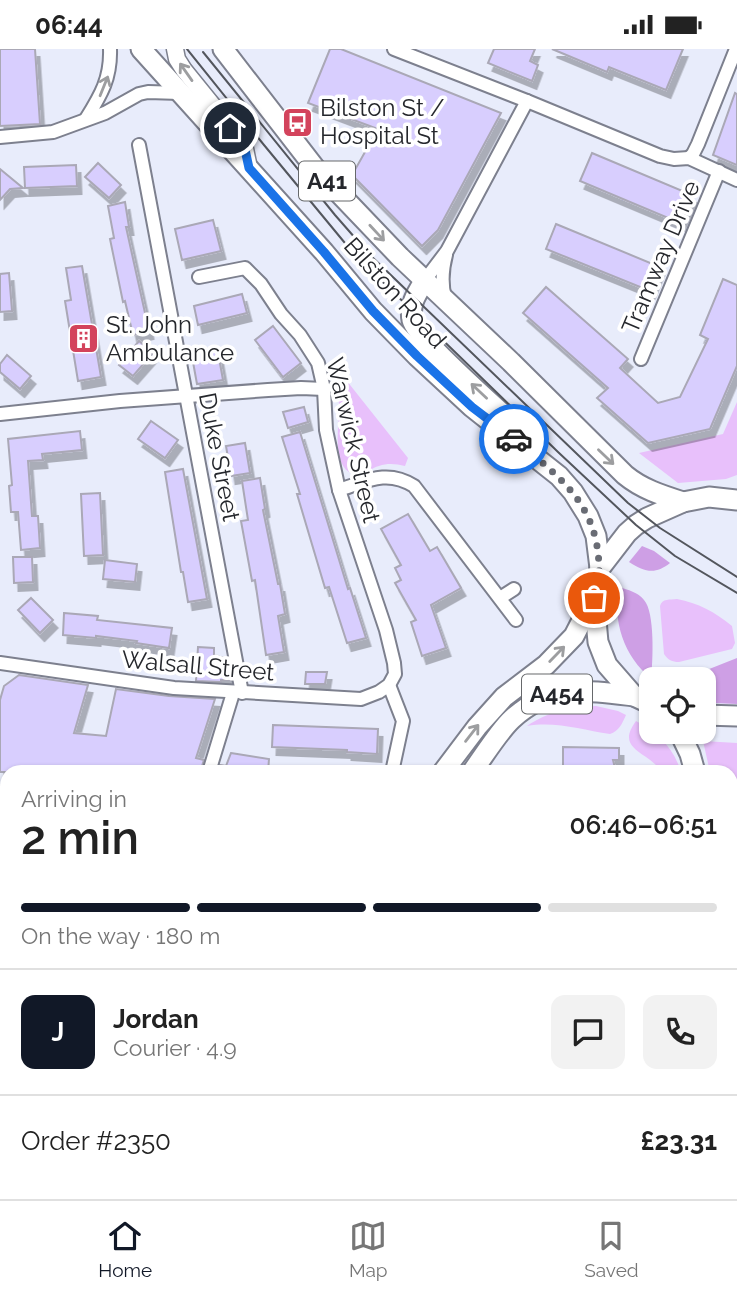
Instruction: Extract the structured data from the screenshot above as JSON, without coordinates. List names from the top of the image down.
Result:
{
  "streets": {
    "highway": ["A41", "Bilston Road", "A454"],
    "street": [
      "Tramway Drive",
      "Warwick Street",
      "Duke Street",
      "Walsall Street"
    ]
  },
  "crossings": [
    ["Warwick Street", "Walsall Street"],
    ["Duke Street", "Walsall Street"]
  ],
  "places": {
    "bus stop": ["Bilston St / Hospital St"],
    "building": ["St. John Ambulance"]
  },
  "page": {
    "status": "06:44",
    "heading": ["2 min", "Arriving in", "06:46–06:51"],
    "panel": [
      "Jordan",
      "Courier · 4.9",
      "Order #2350",
      "£23.31"
    ],
    "bar": "On the way · 180 m",
    "round": "J",
    "tabs": ["Home", "Map", "Saved"]
  }
}
